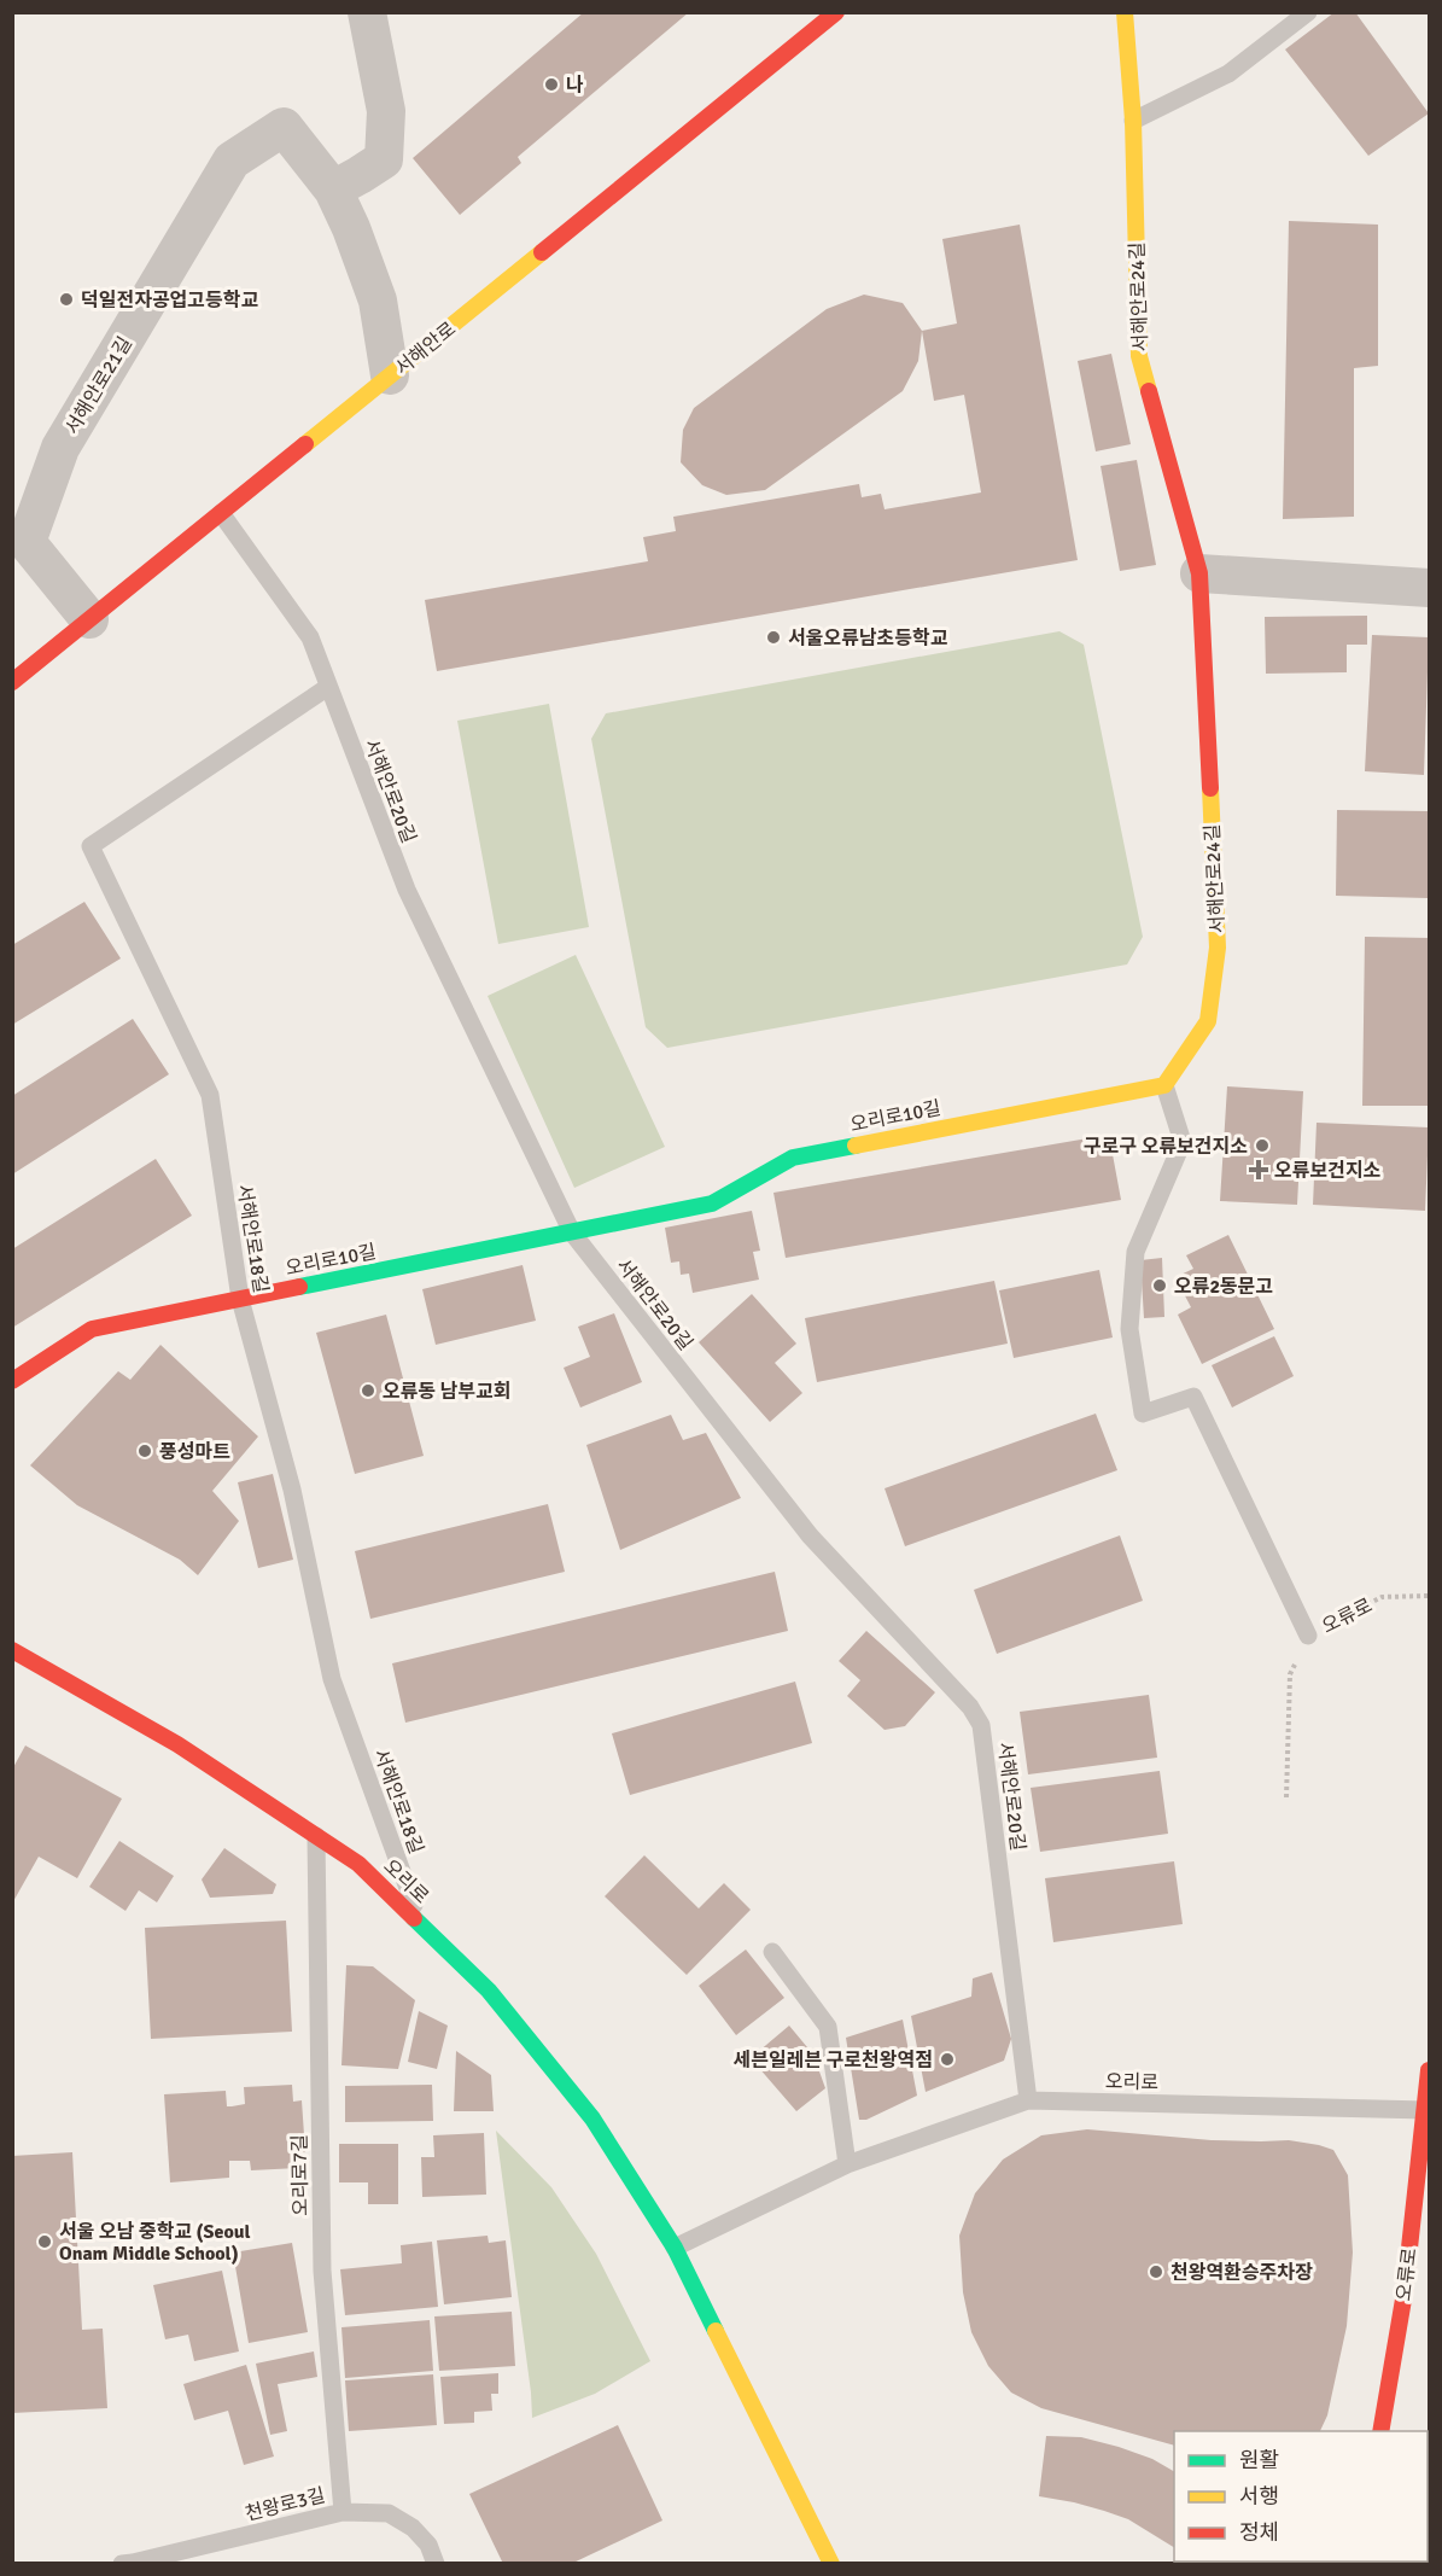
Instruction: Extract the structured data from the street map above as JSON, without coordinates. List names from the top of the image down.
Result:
{
  "streets": {
    "main road": [
      "서해안로24길",
      "서해안로",
      "오리로10길",
      "오류로",
      "오리로"
    ],
    "street": ["서해안로21길"],
    "lane": [
      "서해안로20길",
      "서해안로18길",
      "오리로7길",
      "천왕로3길"
    ]
  },
  "crossings": [
    ["서해안로24길", "오리로10길"],
    ["서해안로", "서해안로21길"],
    ["서해안로", "서해안로20길"],
    ["서해안로20길", "오리로10길"],
    ["서해안로20길", "서해안로18길"],
    ["서해안로20길", "오리로"],
    ["오리로10길", "서해안로18길"],
    ["서해안로18길", "오리로"],
    ["오류로", "오리로"],
    ["오리로", "오리로7길"],
    ["오리로7길", "천왕로3길"]
  ],
  "places": {
    "other": [
      "나",
      "덕일전자공업고등학교",
      "서울오류남초등학교",
      "구로구 오류보건지소",
      "오류2동문고",
      "오류동 남부교회",
      "풍성마트",
      "세븐일레븐 구로천왕역점",
      "서울 오남 중학교 (Seoul Onam Middle School)",
      "천왕역환승주차장"
    ],
    "health": ["오류보건지소"]
  },
  "legend": ["원활", "서행", "정체"]
}
